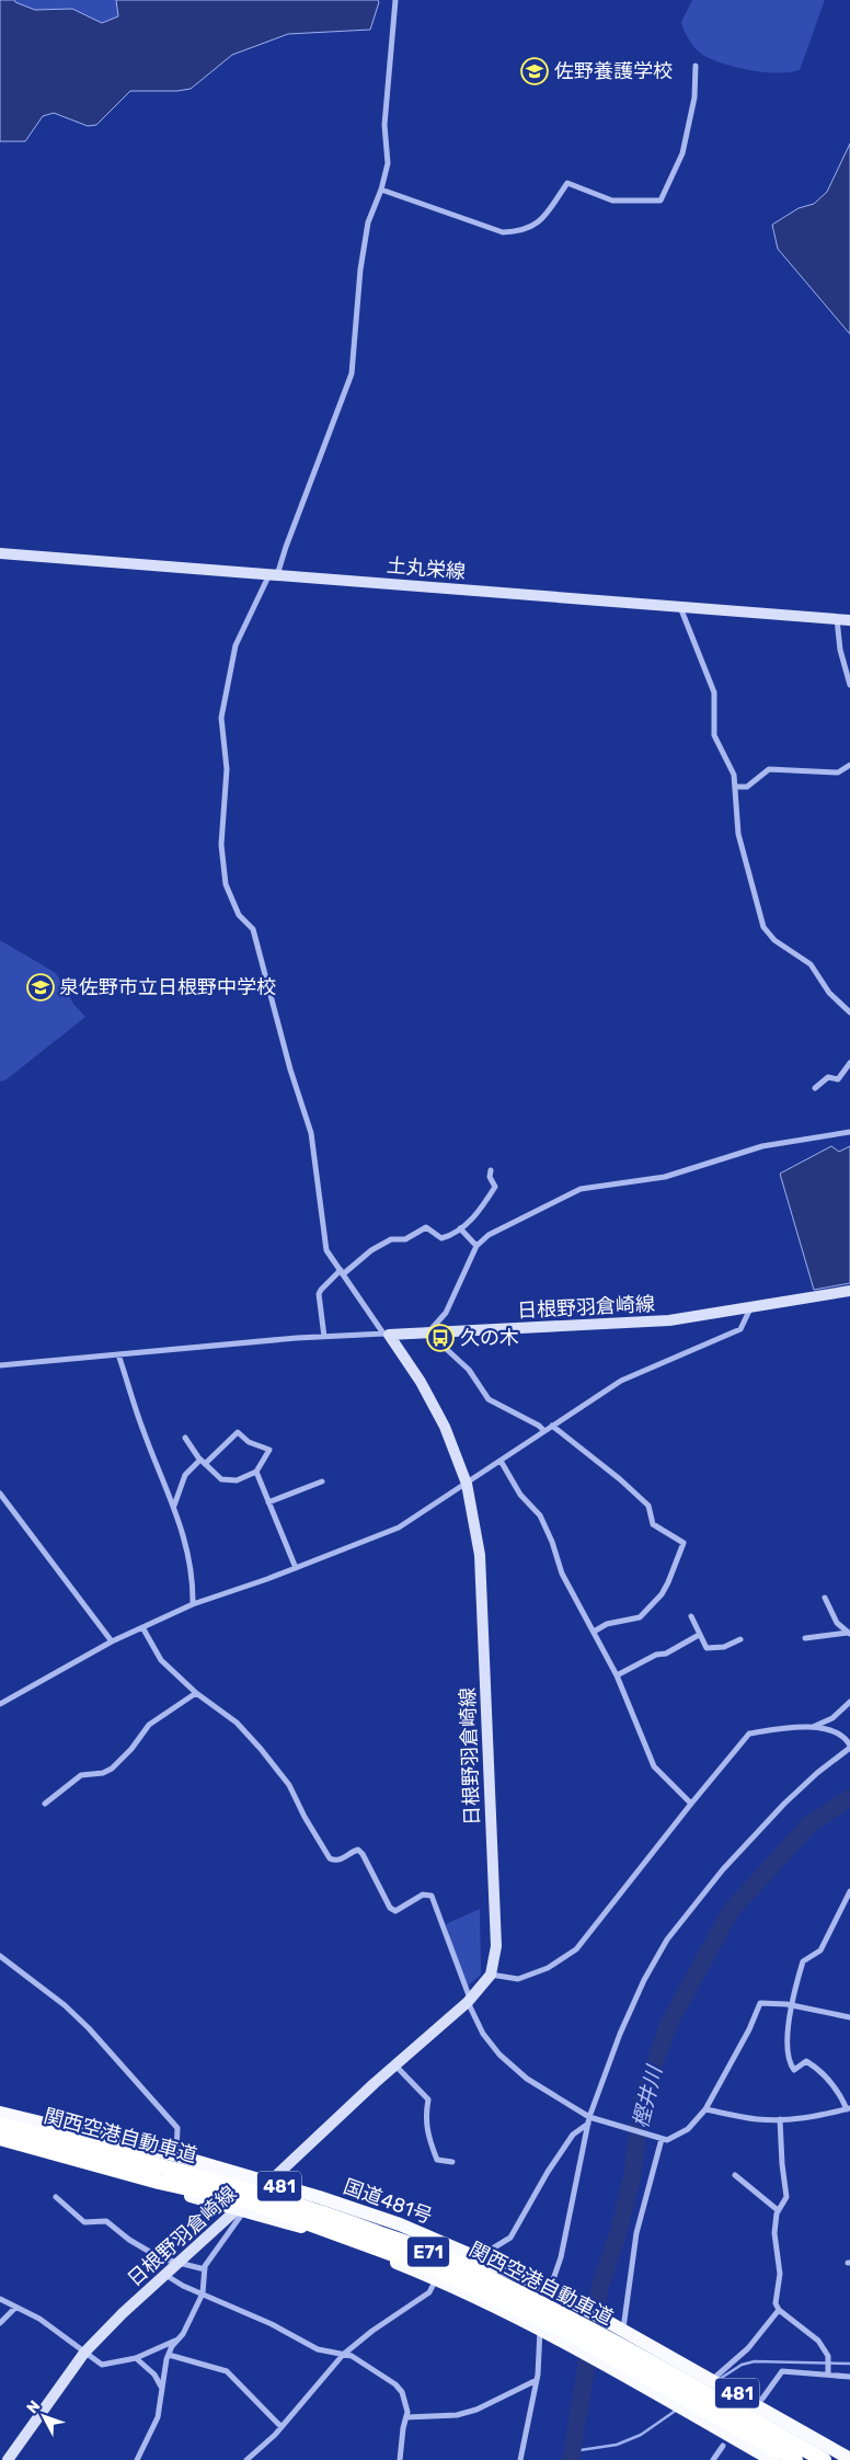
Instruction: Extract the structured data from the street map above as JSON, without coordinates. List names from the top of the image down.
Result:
{
  "streets": {
    "highway": [
      "関西空港自動車道",
      "481",
      "国道481号",
      "E71"
    ],
    "main road": ["土丸栄線", "日根野羽倉崎線"]
  },
  "crossings": [
    ["日根野羽倉崎線", "481"],
    ["日根野羽倉崎線", "国道481号"]
  ],
  "water": ["樫井川"],
  "places": {
    "school or university": ["佐野養護学校", "泉佐野市立日根野中学校"],
    "bus stop": ["久の木"]
  },
  "north": "top left"
}
